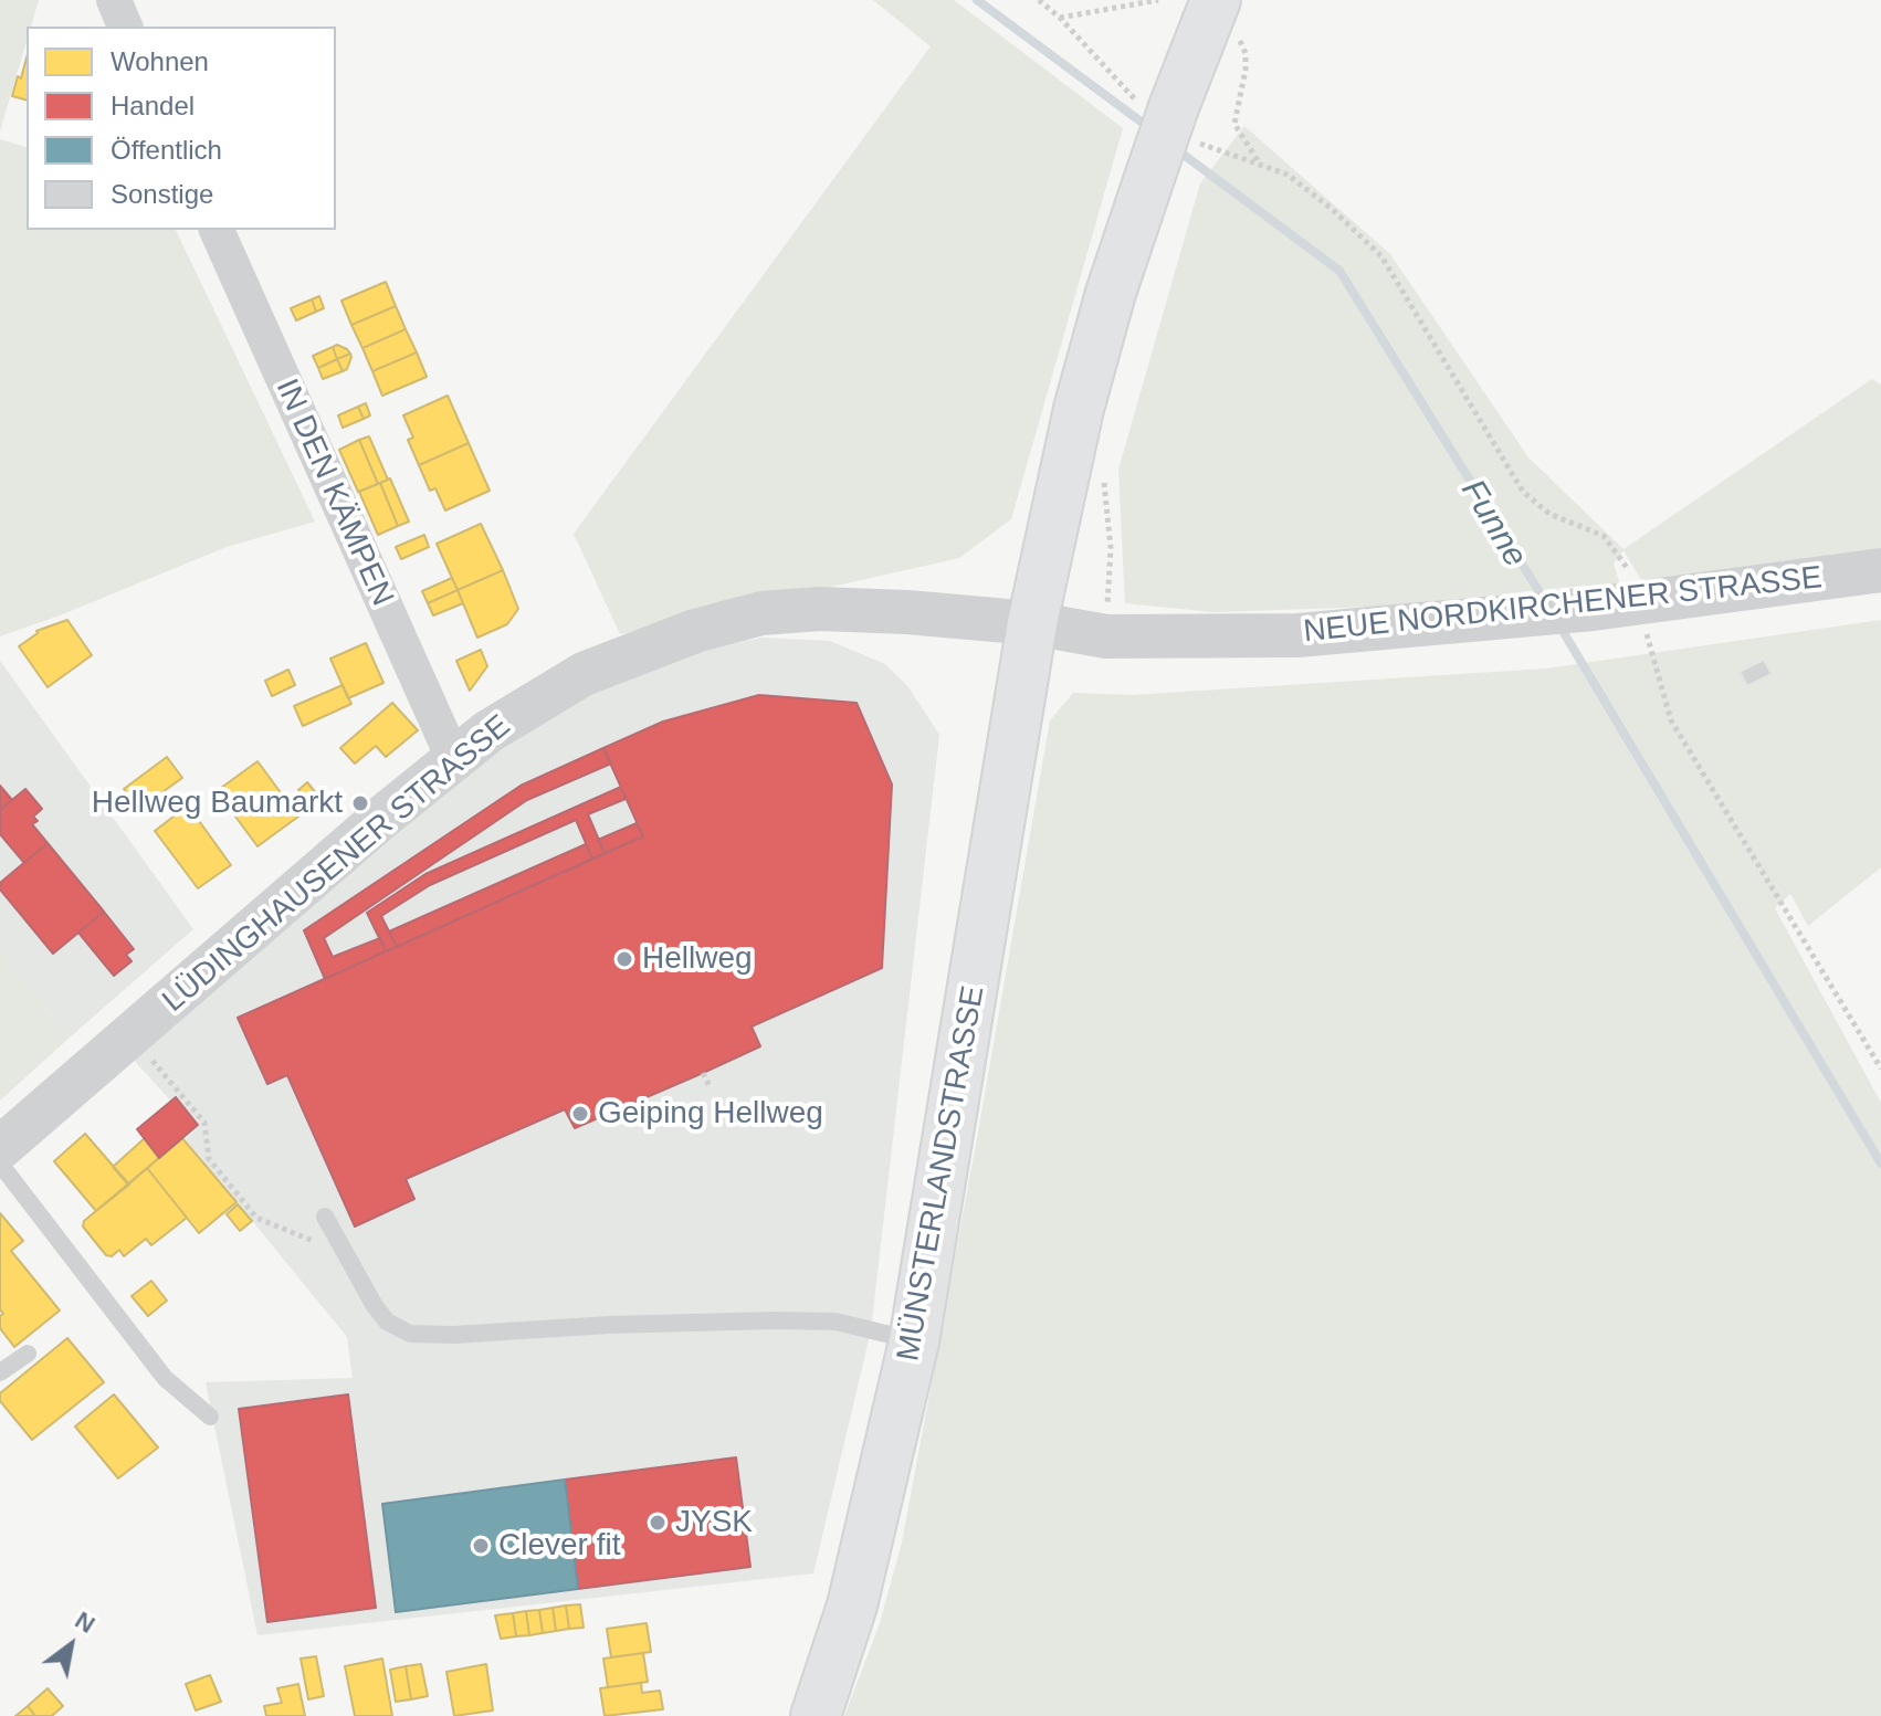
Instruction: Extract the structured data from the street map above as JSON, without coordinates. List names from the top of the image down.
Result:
{
  "streets": {
    "main road": ["MÜNSTERLANDSTRASSE"],
    "street": ["IN DEN KÄMPEN", "NEUE NORDKIRCHENER STRASSE", "LÜDINGHAUSENER STRASSE"]
  },
  "crossings": [
    ["IN DEN KÄMPEN", "LÜDINGHAUSENER STRASSE"],
    ["NEUE NORDKIRCHENER STRASSE", "LÜDINGHAUSENER STRASSE"],
    ["NEUE NORDKIRCHENER STRASSE", "MÜNSTERLANDSTRASSE"],
    ["LÜDINGHAUSENER STRASSE", "MÜNSTERLANDSTRASSE"]
  ],
  "water": ["Funne"],
  "places": [
    "Hellweg Baumarkt",
    "Hellweg",
    "Geiping Hellweg",
    "JYSK",
    "Clever fit"
  ],
  "legend": [
    "Wohnen",
    "Handel",
    "Öffentlich",
    "Sonstige"
  ],
  "north": "top right"
}
